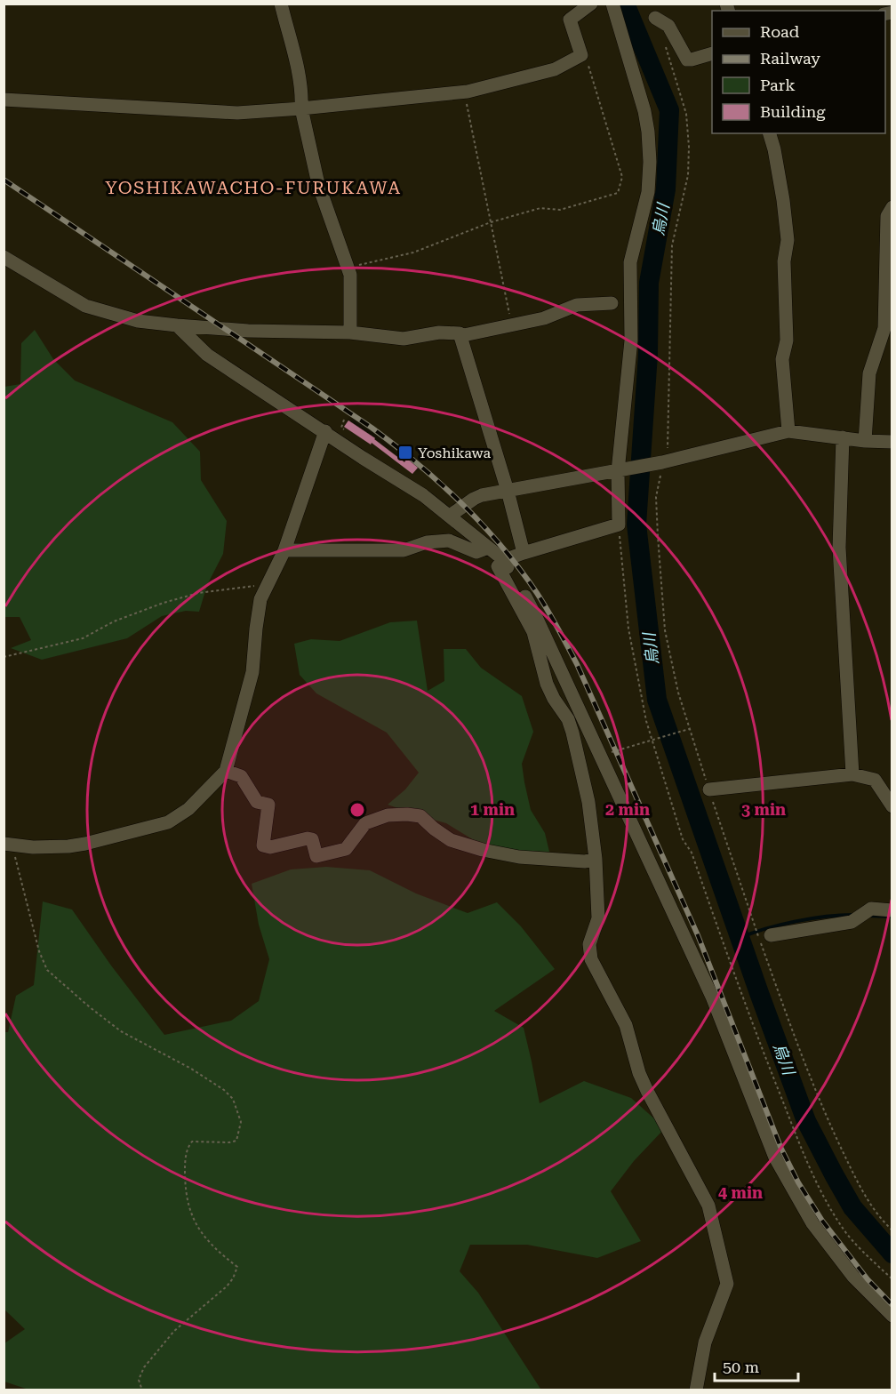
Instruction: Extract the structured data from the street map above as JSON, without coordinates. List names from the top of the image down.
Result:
{
  "districts": ["YOSHIKAWACHO-FURUKAWA"],
  "water": ["烏川"],
  "places": {
    "transit": ["Yoshikawa"]
  },
  "legend": [
    "Road",
    "Railway",
    "Park",
    "Building"
  ],
  "scale_bar": "50 m",
  "rings": [
    "1 min",
    "2 min",
    "3 min",
    "4 min"
  ]
}
